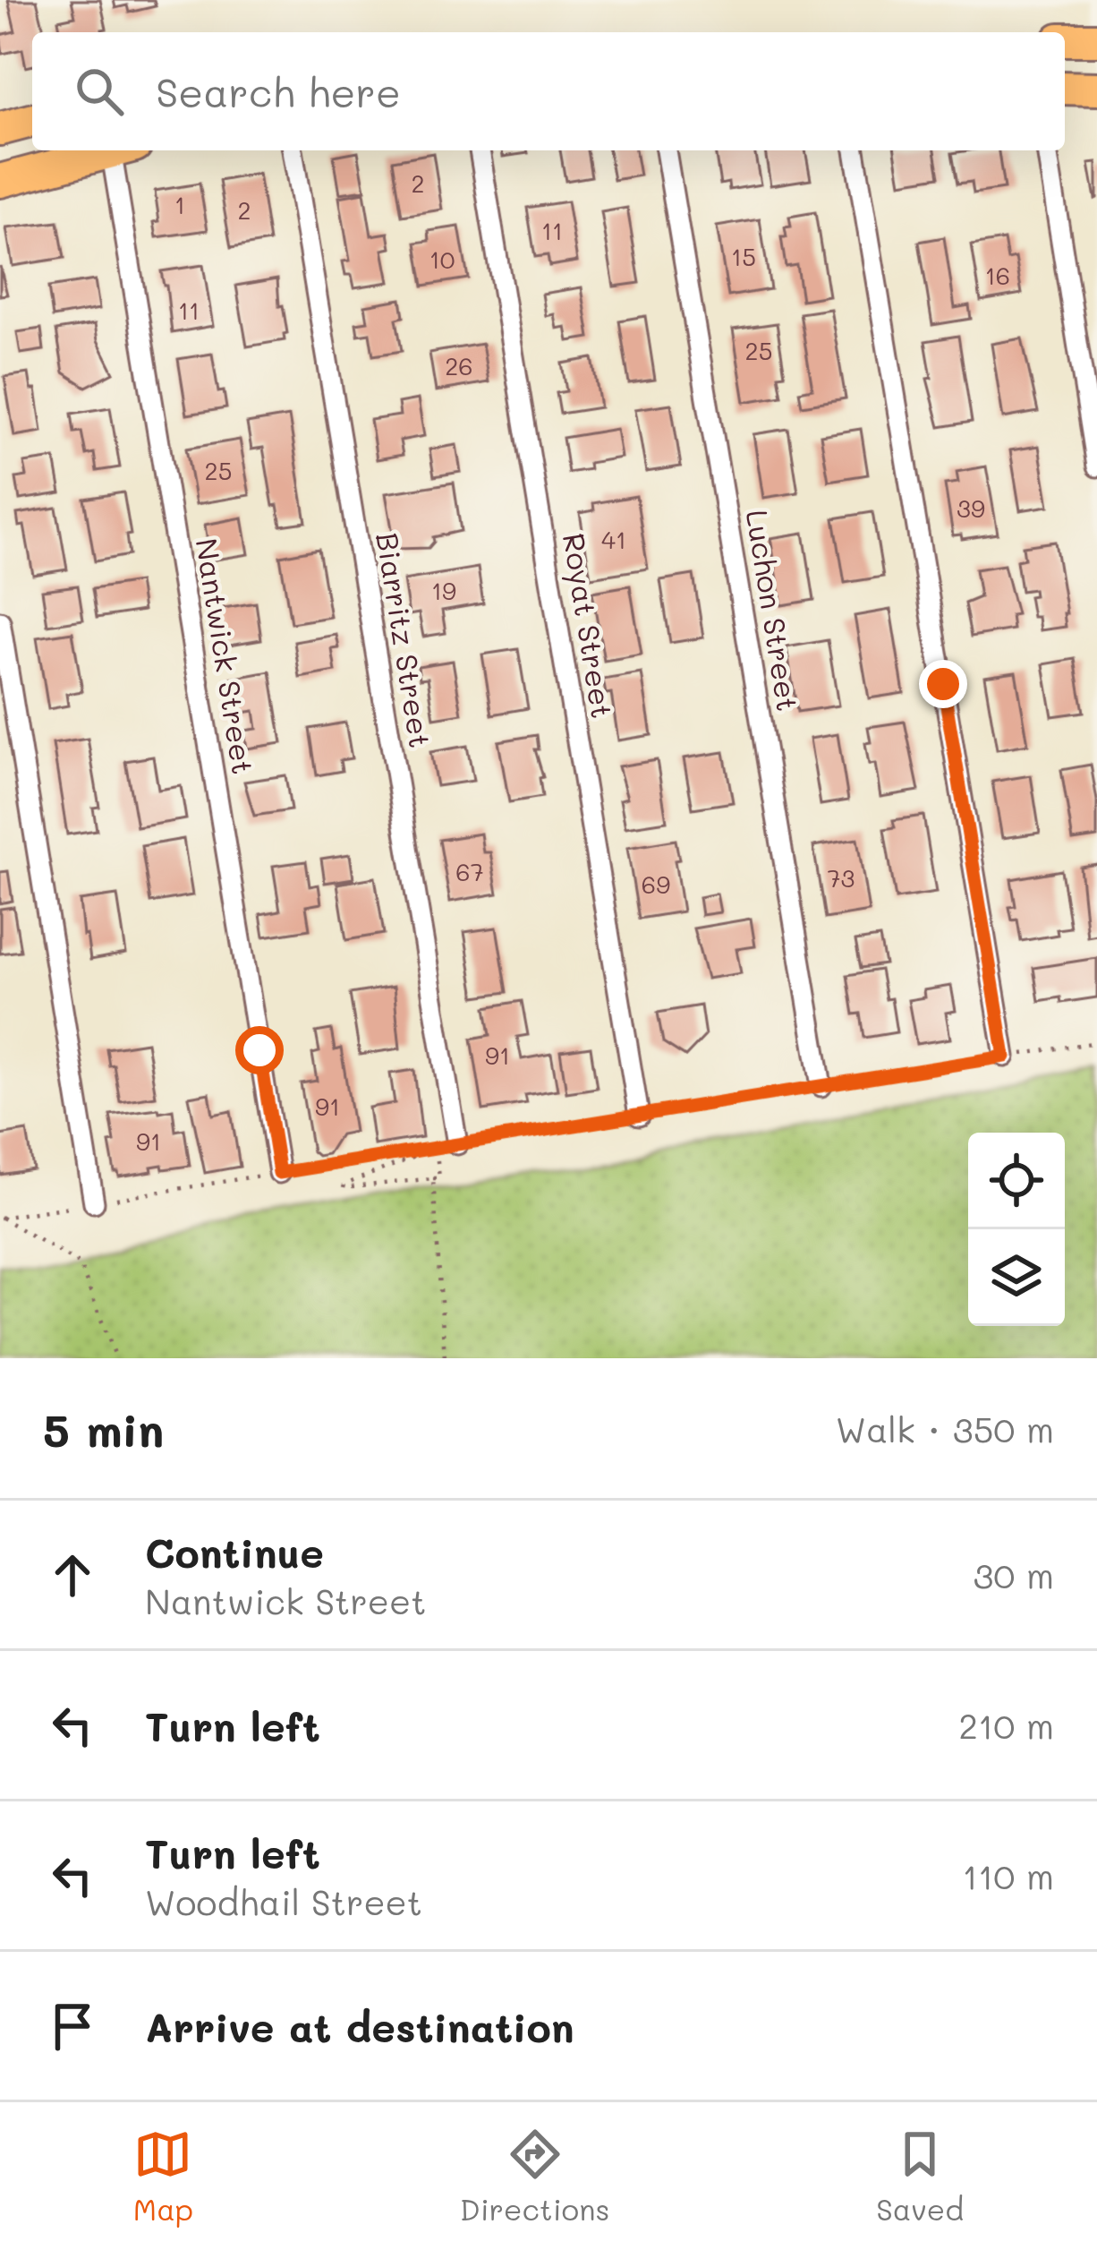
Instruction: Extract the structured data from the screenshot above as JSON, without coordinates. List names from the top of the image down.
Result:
{
  "streets": {
    "street": [
      "Luchon Street",
      "Royat Street",
      "Biarritz Street",
      "Nantwick Street"
    ]
  },
  "house_numbers": [
    "2",
    "1",
    "2",
    "11",
    "15",
    "10",
    "16",
    "11",
    "25",
    "26",
    "25",
    "39",
    "41",
    "19",
    "67",
    "73",
    "69",
    "91",
    "91",
    "91"
  ],
  "page": {
    "search": "Search here",
    "heading": ["5 min", "Walk · 350 m"],
    "list": [
      ["Continue", "Nantwick Street", "30 m"],
      ["Turn left", "210 m"],
      ["Turn left", "Woodhail Street", "110 m"],
      "Arrive at destination"
    ],
    "nav": ["Map", "Directions", "Saved"]
  }
}
